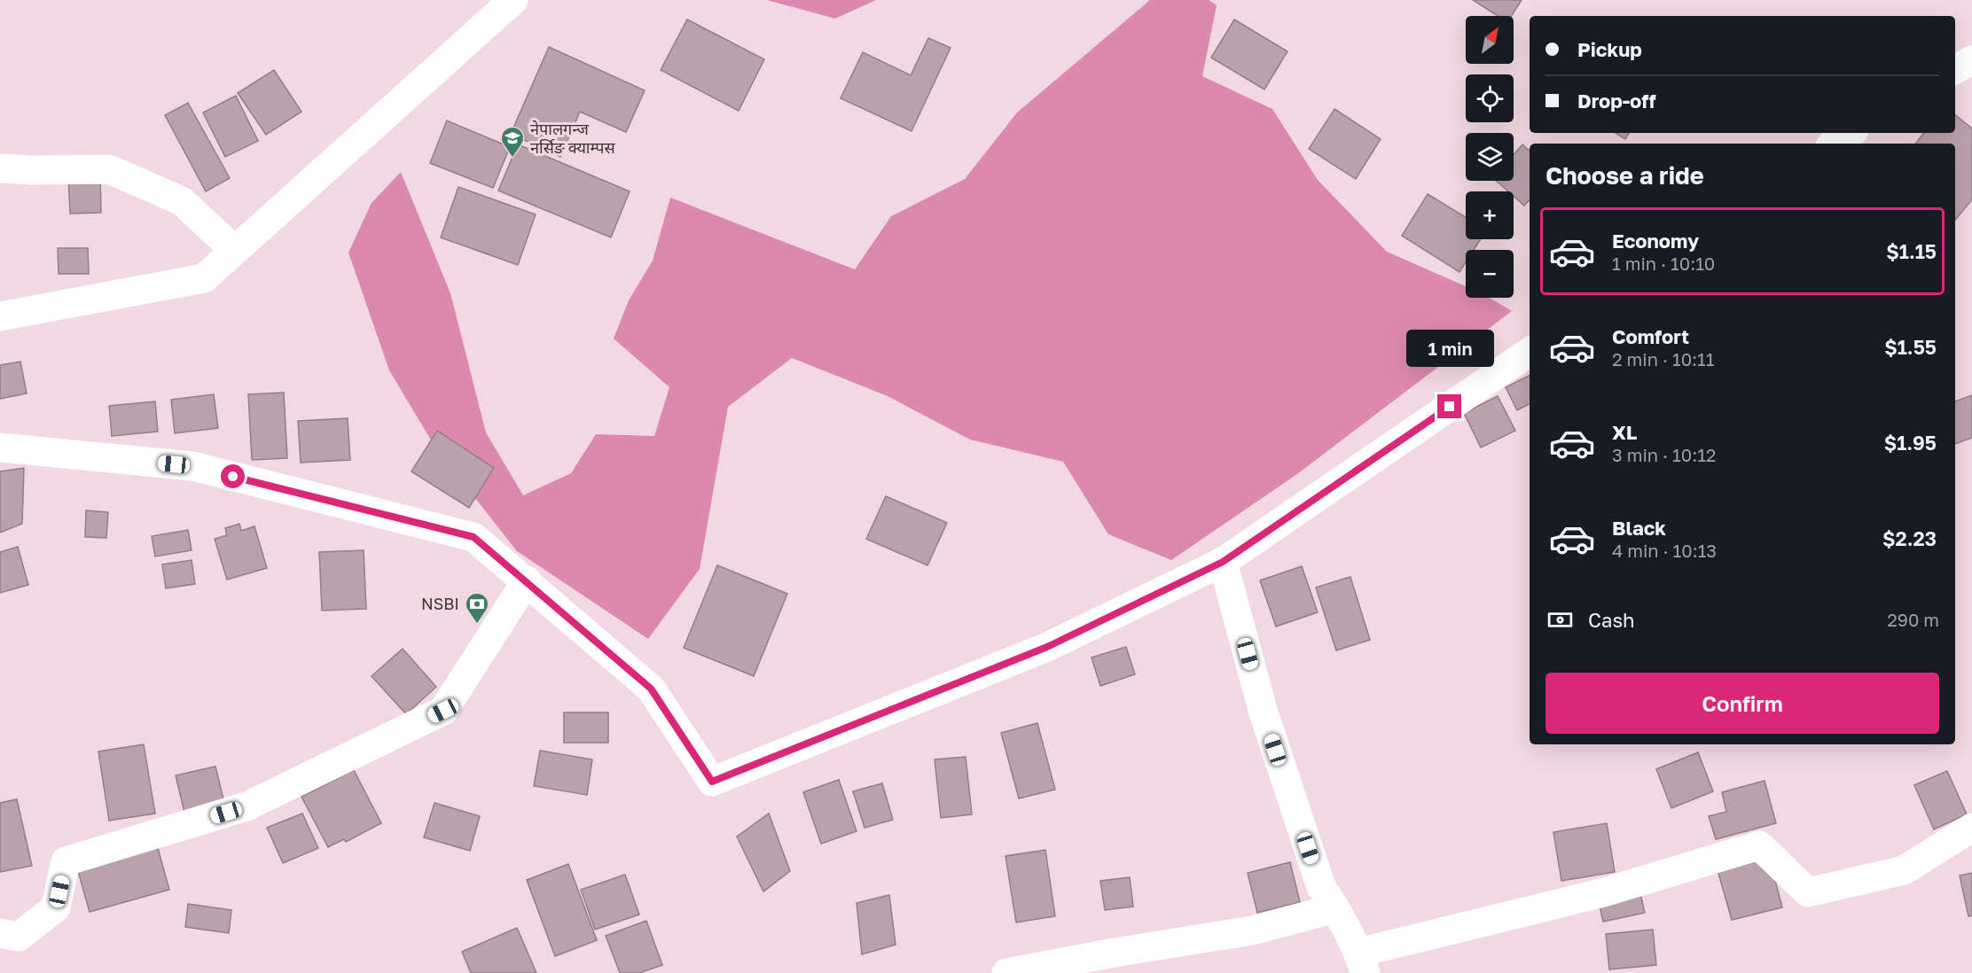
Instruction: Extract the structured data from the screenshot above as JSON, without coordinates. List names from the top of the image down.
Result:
{
  "places": {
    "school or university": ["नेपालगन्ज नर्सिङ क्याम्पस"],
    "bank": ["NSBI"]
  },
  "north": "top right",
  "page": {
    "map_buttons": ["+", "−"],
    "banner": ["Pickup", "Drop-off"],
    "heading": "Choose a ride",
    "list": [
      {
        "name": "Economy",
        "note": "1 min · 10:10",
        "value": "$1.15"
      },
      {
        "name": "Comfort",
        "note": "2 min · 10:11",
        "value": "$1.55"
      },
      {
        "name": "XL",
        "note": "3 min · 10:12",
        "value": "$1.95"
      },
      {
        "name": "Black",
        "note": "4 min · 10:13",
        "value": "$2.23"
      }
    ],
    "bubble": "1 min",
    "pay": ["Cash", "290 m"],
    "buttons": "Confirm"
  }
}
